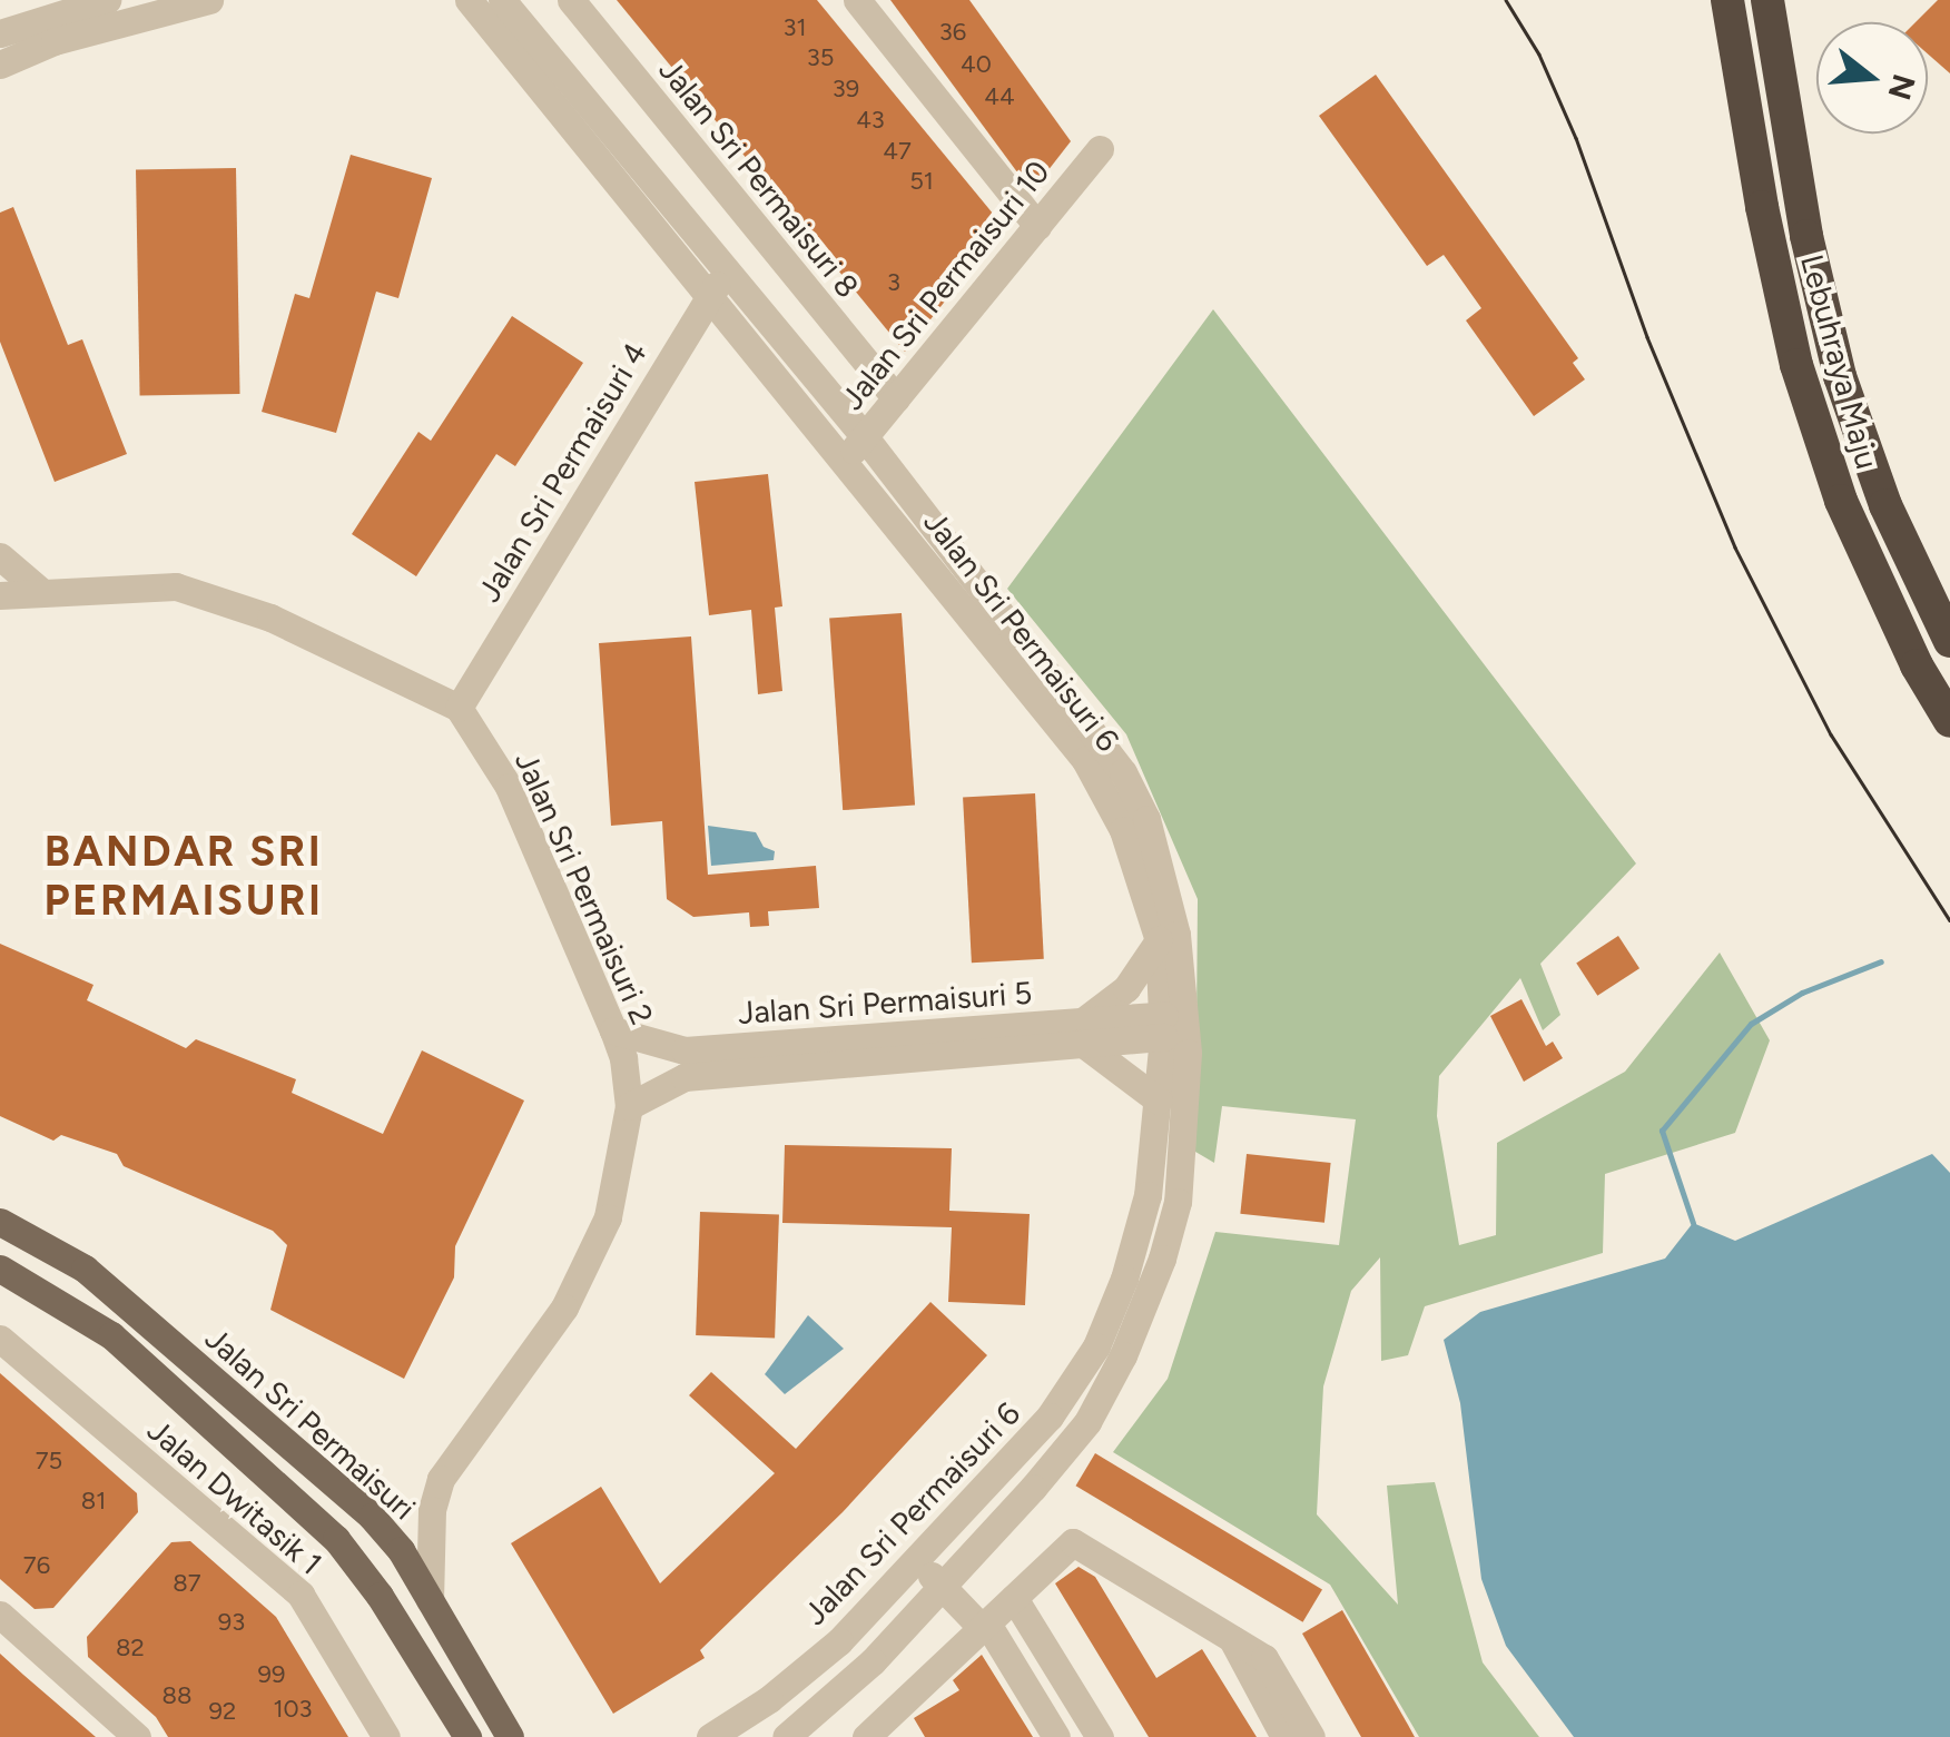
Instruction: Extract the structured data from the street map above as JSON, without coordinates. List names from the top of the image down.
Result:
{
  "streets": {
    "highway": ["Lebuhraya Maju"],
    "main road": ["Jalan Sri Permaisuri"],
    "street": [
      "Jalan Sri Permaisuri 8",
      "Jalan Sri Permaisuri 10",
      "Jalan Sri Permaisuri 4",
      "Jalan Sri Permaisuri 6",
      "Jalan Sri Permaisuri 2",
      "Jalan Sri Permaisuri 5",
      "Jalan Dwitasik 1"
    ]
  },
  "crossings": [
    ["Jalan Sri Permaisuri 8", "Jalan Sri Permaisuri 10"],
    ["Jalan Sri Permaisuri 10", "Jalan Sri Permaisuri 6"],
    ["Jalan Sri Permaisuri 4", "Jalan Sri Permaisuri 6"],
    ["Jalan Sri Permaisuri 4", "Jalan Sri Permaisuri 2"],
    ["Jalan Sri Permaisuri 6", "Jalan Sri Permaisuri 5"],
    ["Jalan Sri Permaisuri 2", "Jalan Sri Permaisuri 5"],
    ["Jalan Sri Permaisuri 2", "Jalan Sri Permaisuri"]
  ],
  "districts": ["BANDAR SRI PERMAISURI"],
  "house_numbers": [
    "31",
    "36",
    "35",
    "40",
    "39",
    "44",
    "43",
    "47",
    "51",
    "3",
    "75",
    "81",
    "76",
    "87",
    "93",
    "82",
    "99",
    "88",
    "103",
    "92"
  ],
  "north": "right"
}
